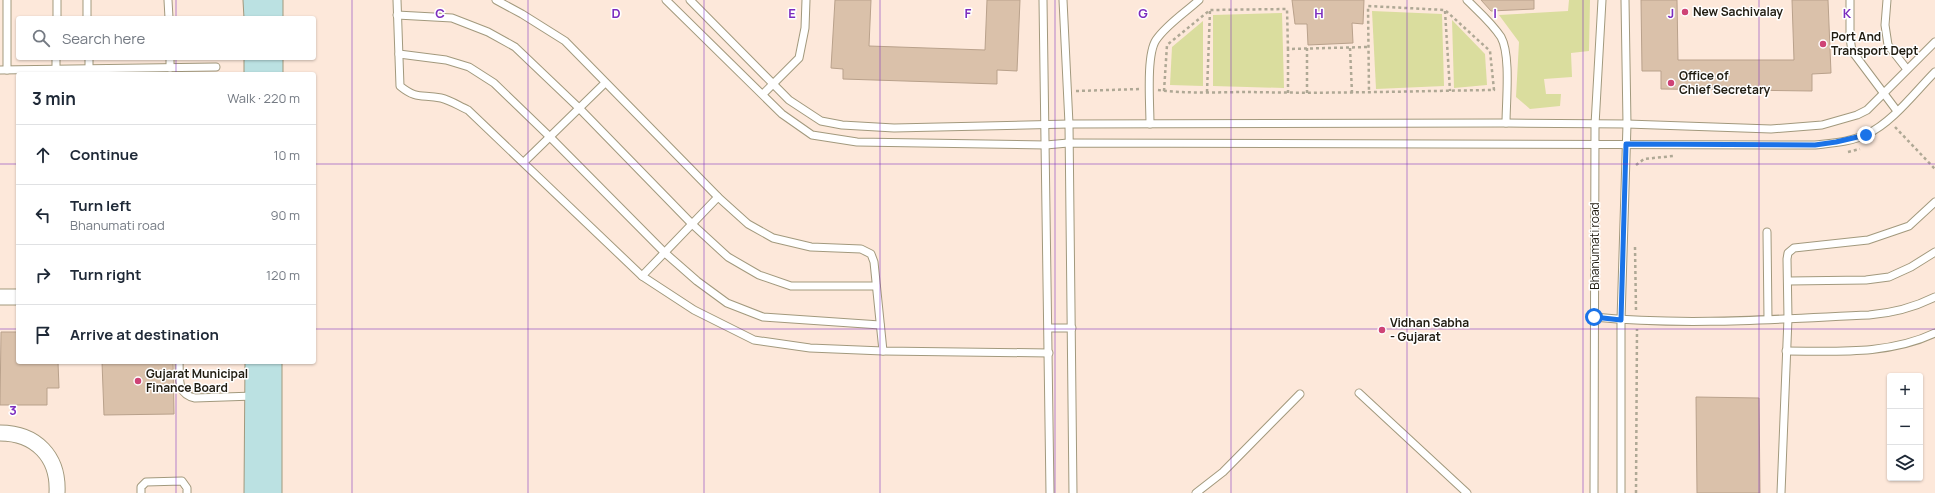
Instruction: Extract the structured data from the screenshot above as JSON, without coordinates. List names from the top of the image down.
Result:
{
  "streets": {
    "lane": ["Bhanumati road"]
  },
  "places": [
    "New Sachivalay",
    "Port And Transport Dept",
    "Office of Chief Secretary",
    "Vidhan Sabha - Gujarat",
    "Gujarat Municipal Finance Board"
  ],
  "page": {
    "search": "Search here",
    "heading": ["3 min", "Walk · 220 m"],
    "list": [
      ["Continue", "10 m"],
      ["Turn left", "Bhanumati road", "90 m"],
      ["Turn right", "120 m"],
      "Arrive at destination"
    ],
    "map_buttons": ["+", "−"]
  },
  "grid": {
    "columns": [
      "C",
      "D",
      "E",
      "F",
      "G",
      "H",
      "I",
      "J",
      "K"
    ],
    "rows": ["3"]
  }
}
